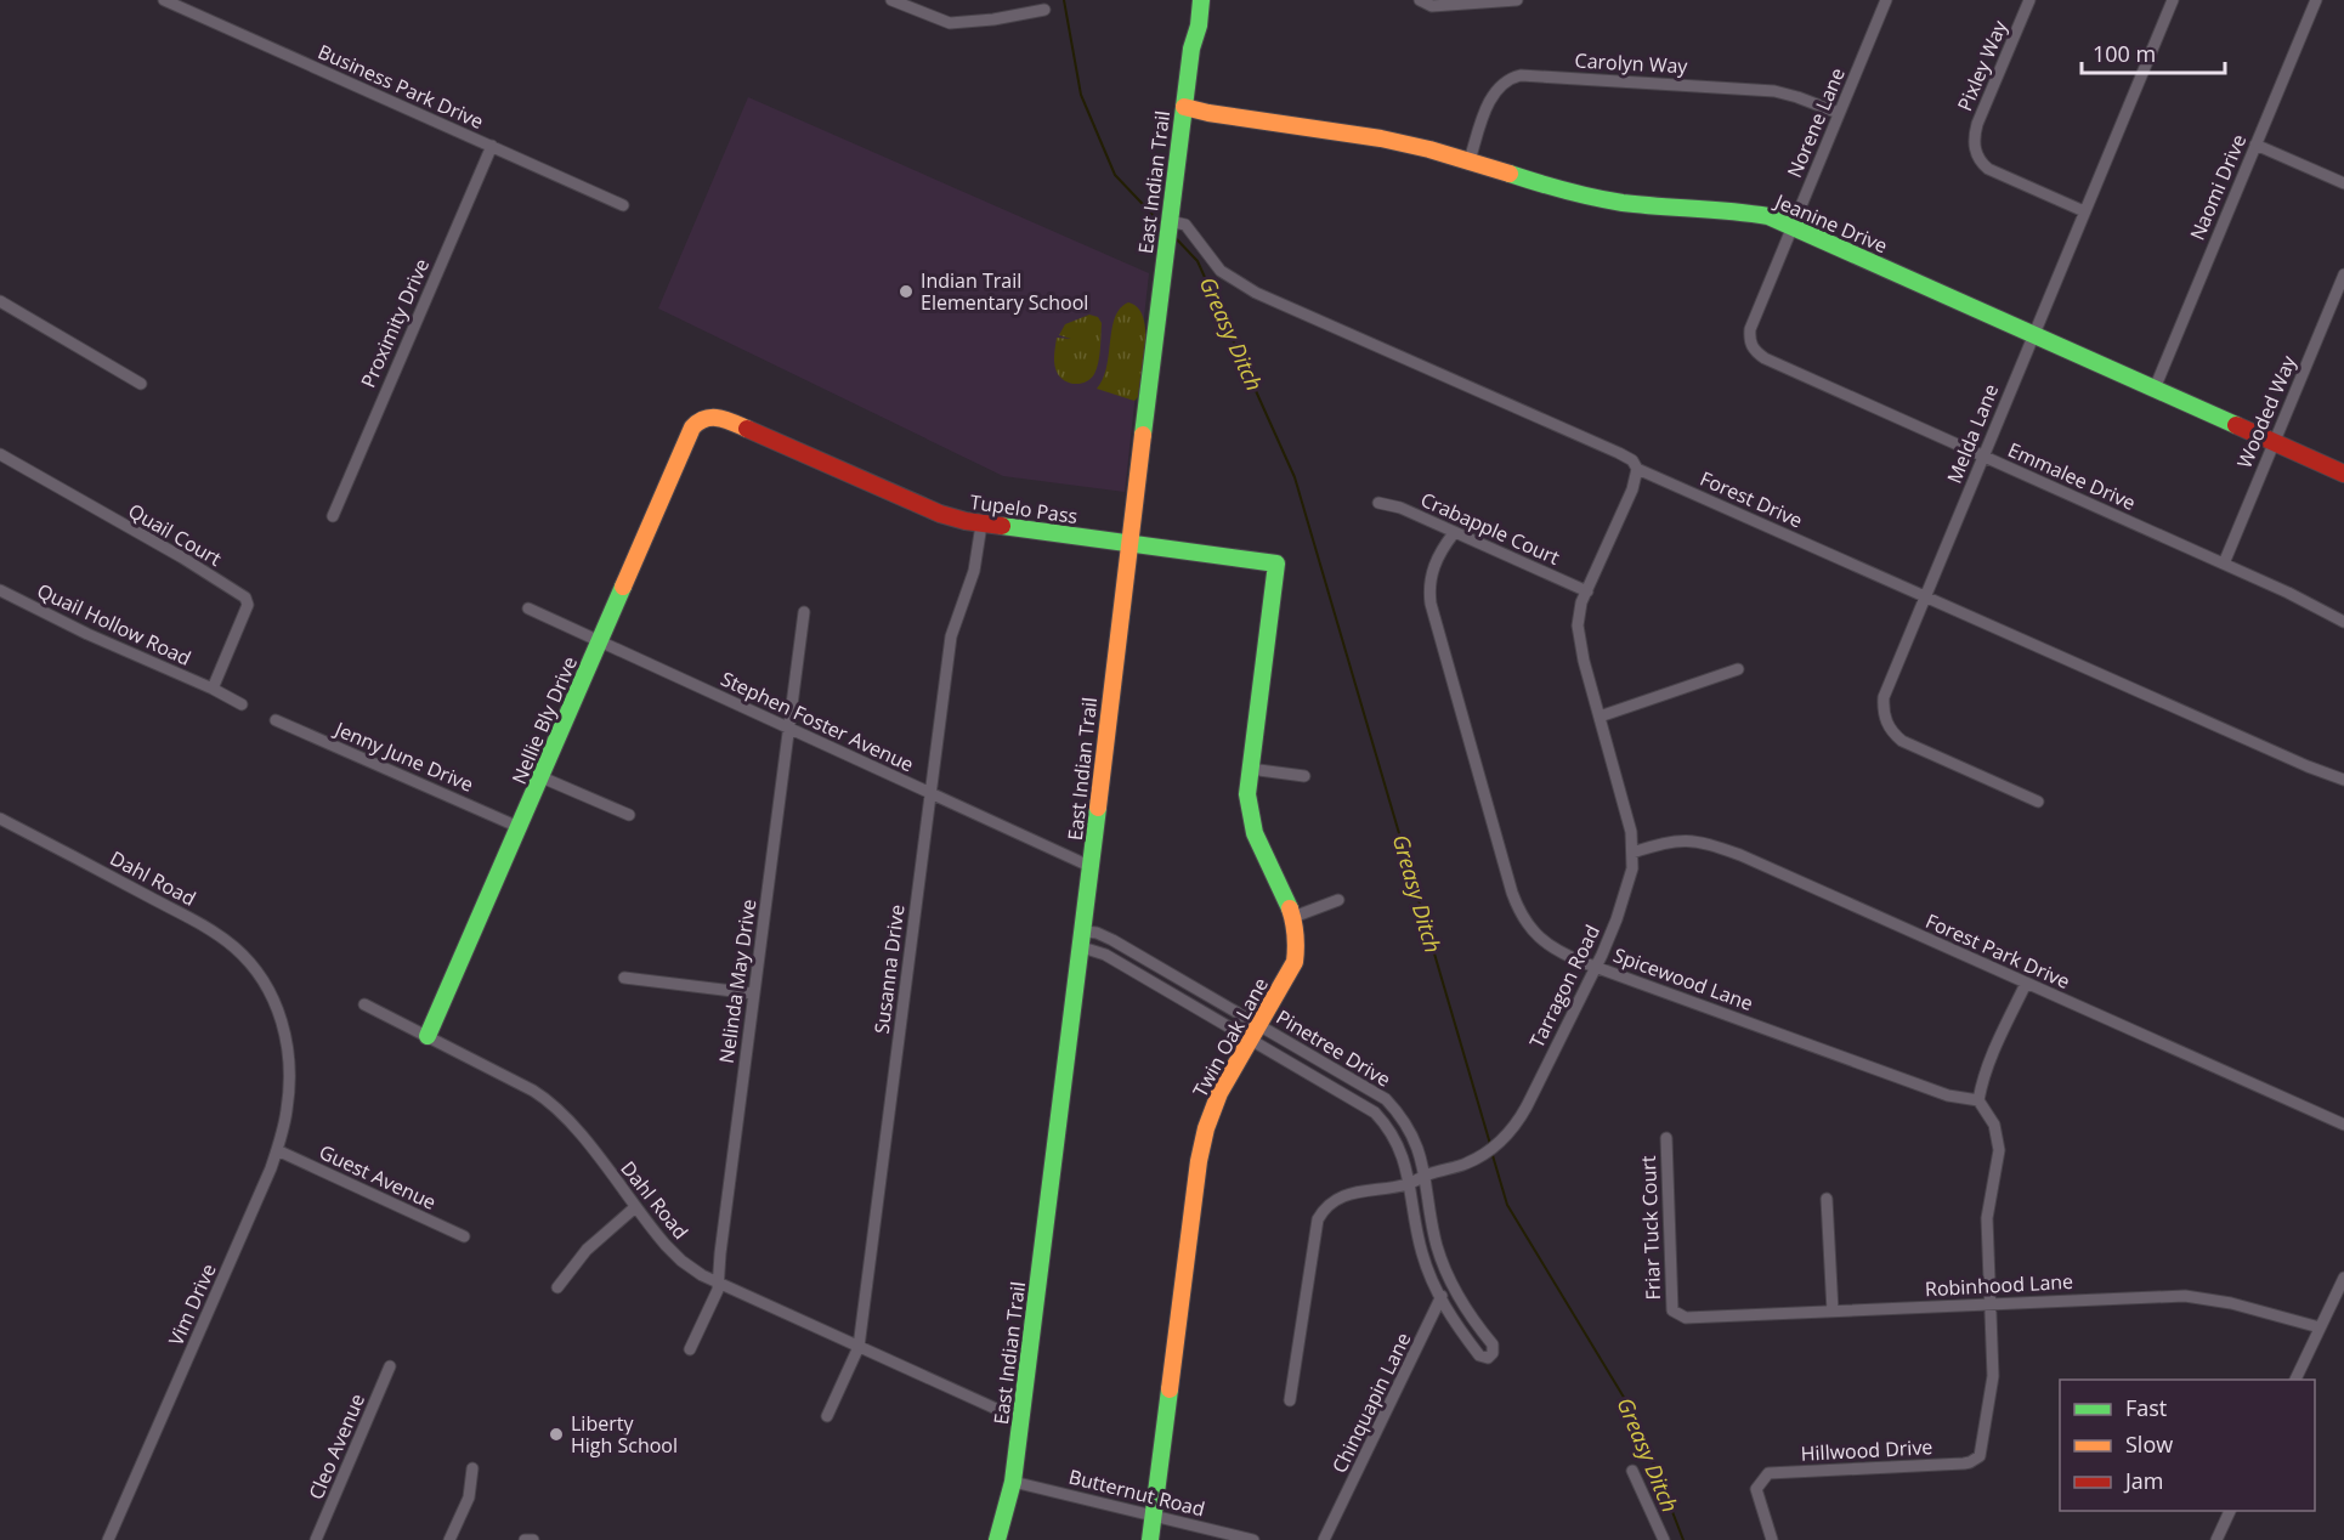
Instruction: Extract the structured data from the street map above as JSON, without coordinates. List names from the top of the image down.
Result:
{
  "streets": {
    "street": [
      "Carolyn Way",
      "Pixley Way",
      "Business Park Drive",
      "Norene Lane",
      "East Indian Trail",
      "Naomi Drive",
      "Jeanine Drive",
      "Proximity Drive",
      "Wooded Way",
      "Melda Lane",
      "Emmalee Drive",
      "Forest Drive",
      "Tupelo Pass",
      "Crabapple Court",
      "Quail Court",
      "Quail Hollow Road",
      "Nellie Bly Drive",
      "Stephen Foster Avenue",
      "Jenny June Drive",
      "Dahl Road",
      "Forest Park Drive",
      "Susanna Drive",
      "Spicewood Lane",
      "Nelinda May Drive",
      "Tarragon Road",
      "Twin Oak Lane",
      "Pinetree Drive",
      "Guest Avenue",
      "Friar Tuck Court",
      "Robinhood Lane",
      "Vim Drive",
      "Chinquapin Lane",
      "Cleo Avenue",
      "Hillwood Drive",
      "Butternut Road"
    ]
  },
  "crossings": [
    ["Carolyn Way", "Norene Lane"],
    ["Carolyn Way", "Jeanine Drive"],
    ["Pixley Way", "Melda Lane"],
    ["Business Park Drive", "Proximity Drive"],
    ["Norene Lane", "Jeanine Drive"],
    ["Norene Lane", "Emmalee Drive"],
    ["East Indian Trail", "Jeanine Drive"],
    ["East Indian Trail", "Forest Drive"],
    ["East Indian Trail", "Tupelo Pass"],
    ["East Indian Trail", "Stephen Foster Avenue"],
    ["East Indian Trail", "Dahl Road"],
    ["East Indian Trail", "Pinetree Drive"],
    ["East Indian Trail", "Butternut Road"],
    ["Naomi Drive", "Jeanine Drive"],
    ["Jeanine Drive", "Wooded Way"],
    ["Jeanine Drive", "Melda Lane"],
    ["Wooded Way", "Emmalee Drive"],
    ["Melda Lane", "Emmalee Drive"],
    ["Melda Lane", "Forest Drive"],
    ["Forest Drive", "Tarragon Road"],
    ["Tupelo Pass", "Nellie Bly Drive"],
    ["Tupelo Pass", "Susanna Drive"],
    ["Tupelo Pass", "Twin Oak Lane"],
    ["Crabapple Court", "Spicewood Lane"],
    ["Crabapple Court", "Tarragon Road"],
    ["Quail Court", "Quail Hollow Road"],
    ["Nellie Bly Drive", "Stephen Foster Avenue"],
    ["Nellie Bly Drive", "Jenny June Drive"],
    ["Nellie Bly Drive", "Dahl Road"],
    ["Stephen Foster Avenue", "Susanna Drive"],
    ["Stephen Foster Avenue", "Nelinda May Drive"],
    ["Dahl Road", "Susanna Drive"],
    ["Dahl Road", "Nelinda May Drive"],
    ["Dahl Road", "Vim Drive"],
    ["Forest Park Drive", "Tarragon Road"],
    ["Spicewood Lane", "Tarragon Road"],
    ["Tarragon Road", "Pinetree Drive"],
    ["Twin Oak Lane", "Pinetree Drive"],
    ["Twin Oak Lane", "Butternut Road"],
    ["Pinetree Drive", "Chinquapin Lane"],
    ["Guest Avenue", "Vim Drive"],
    ["Friar Tuck Court", "Robinhood Lane"],
    ["Robinhood Lane", "Hillwood Drive"]
  ],
  "water": ["Greasy Ditch"],
  "places": ["Indian Trail Elementary School", "Liberty High School"],
  "legend": ["Fast", "Slow", "Jam"],
  "scale_bar": "100 m"
}
